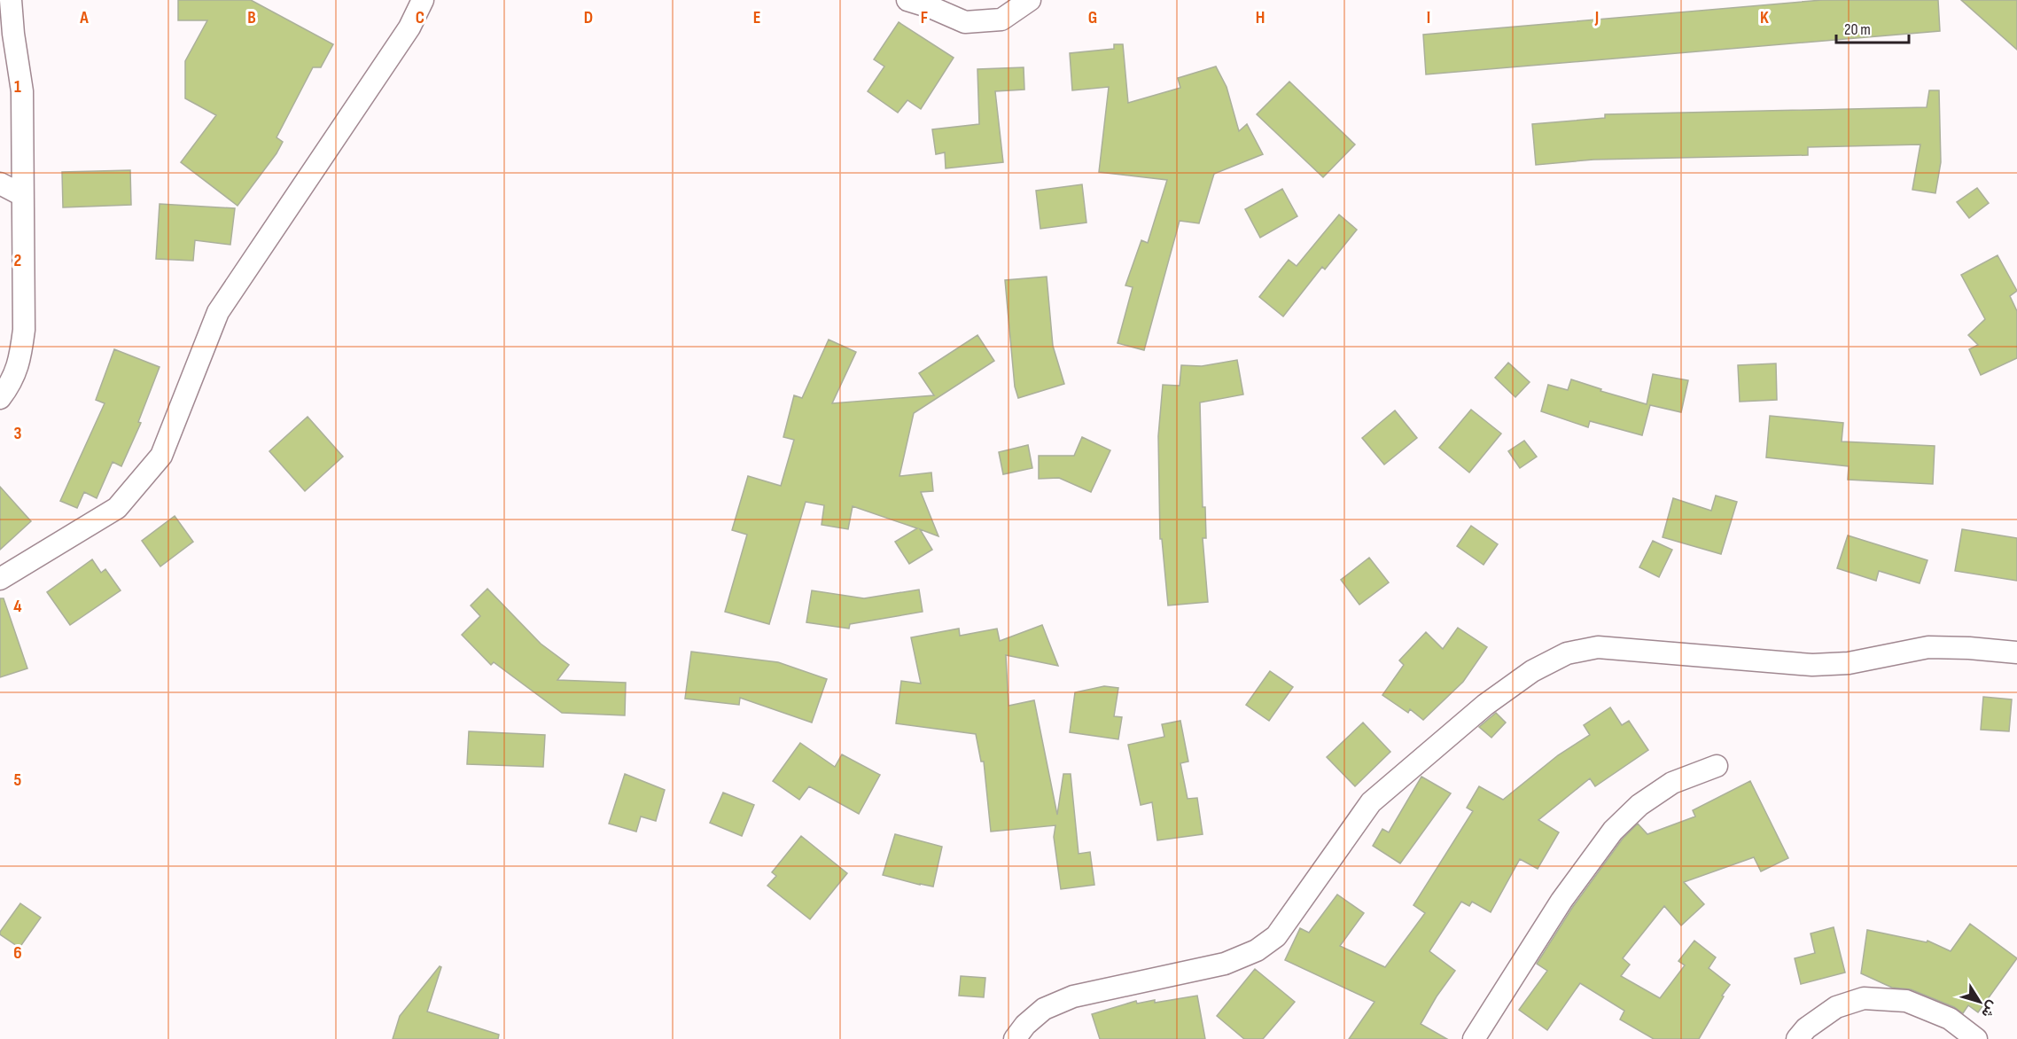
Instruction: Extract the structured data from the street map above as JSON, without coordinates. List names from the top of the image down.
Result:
{
  "scale_bar": "20 m",
  "north": "bottom right",
  "grid": {
    "columns": [
      "A",
      "B",
      "C",
      "D",
      "E",
      "F",
      "G",
      "H",
      "I",
      "J",
      "K"
    ],
    "rows": [
      "1",
      "2",
      "3",
      "4",
      "5",
      "6"
    ]
  }
}
